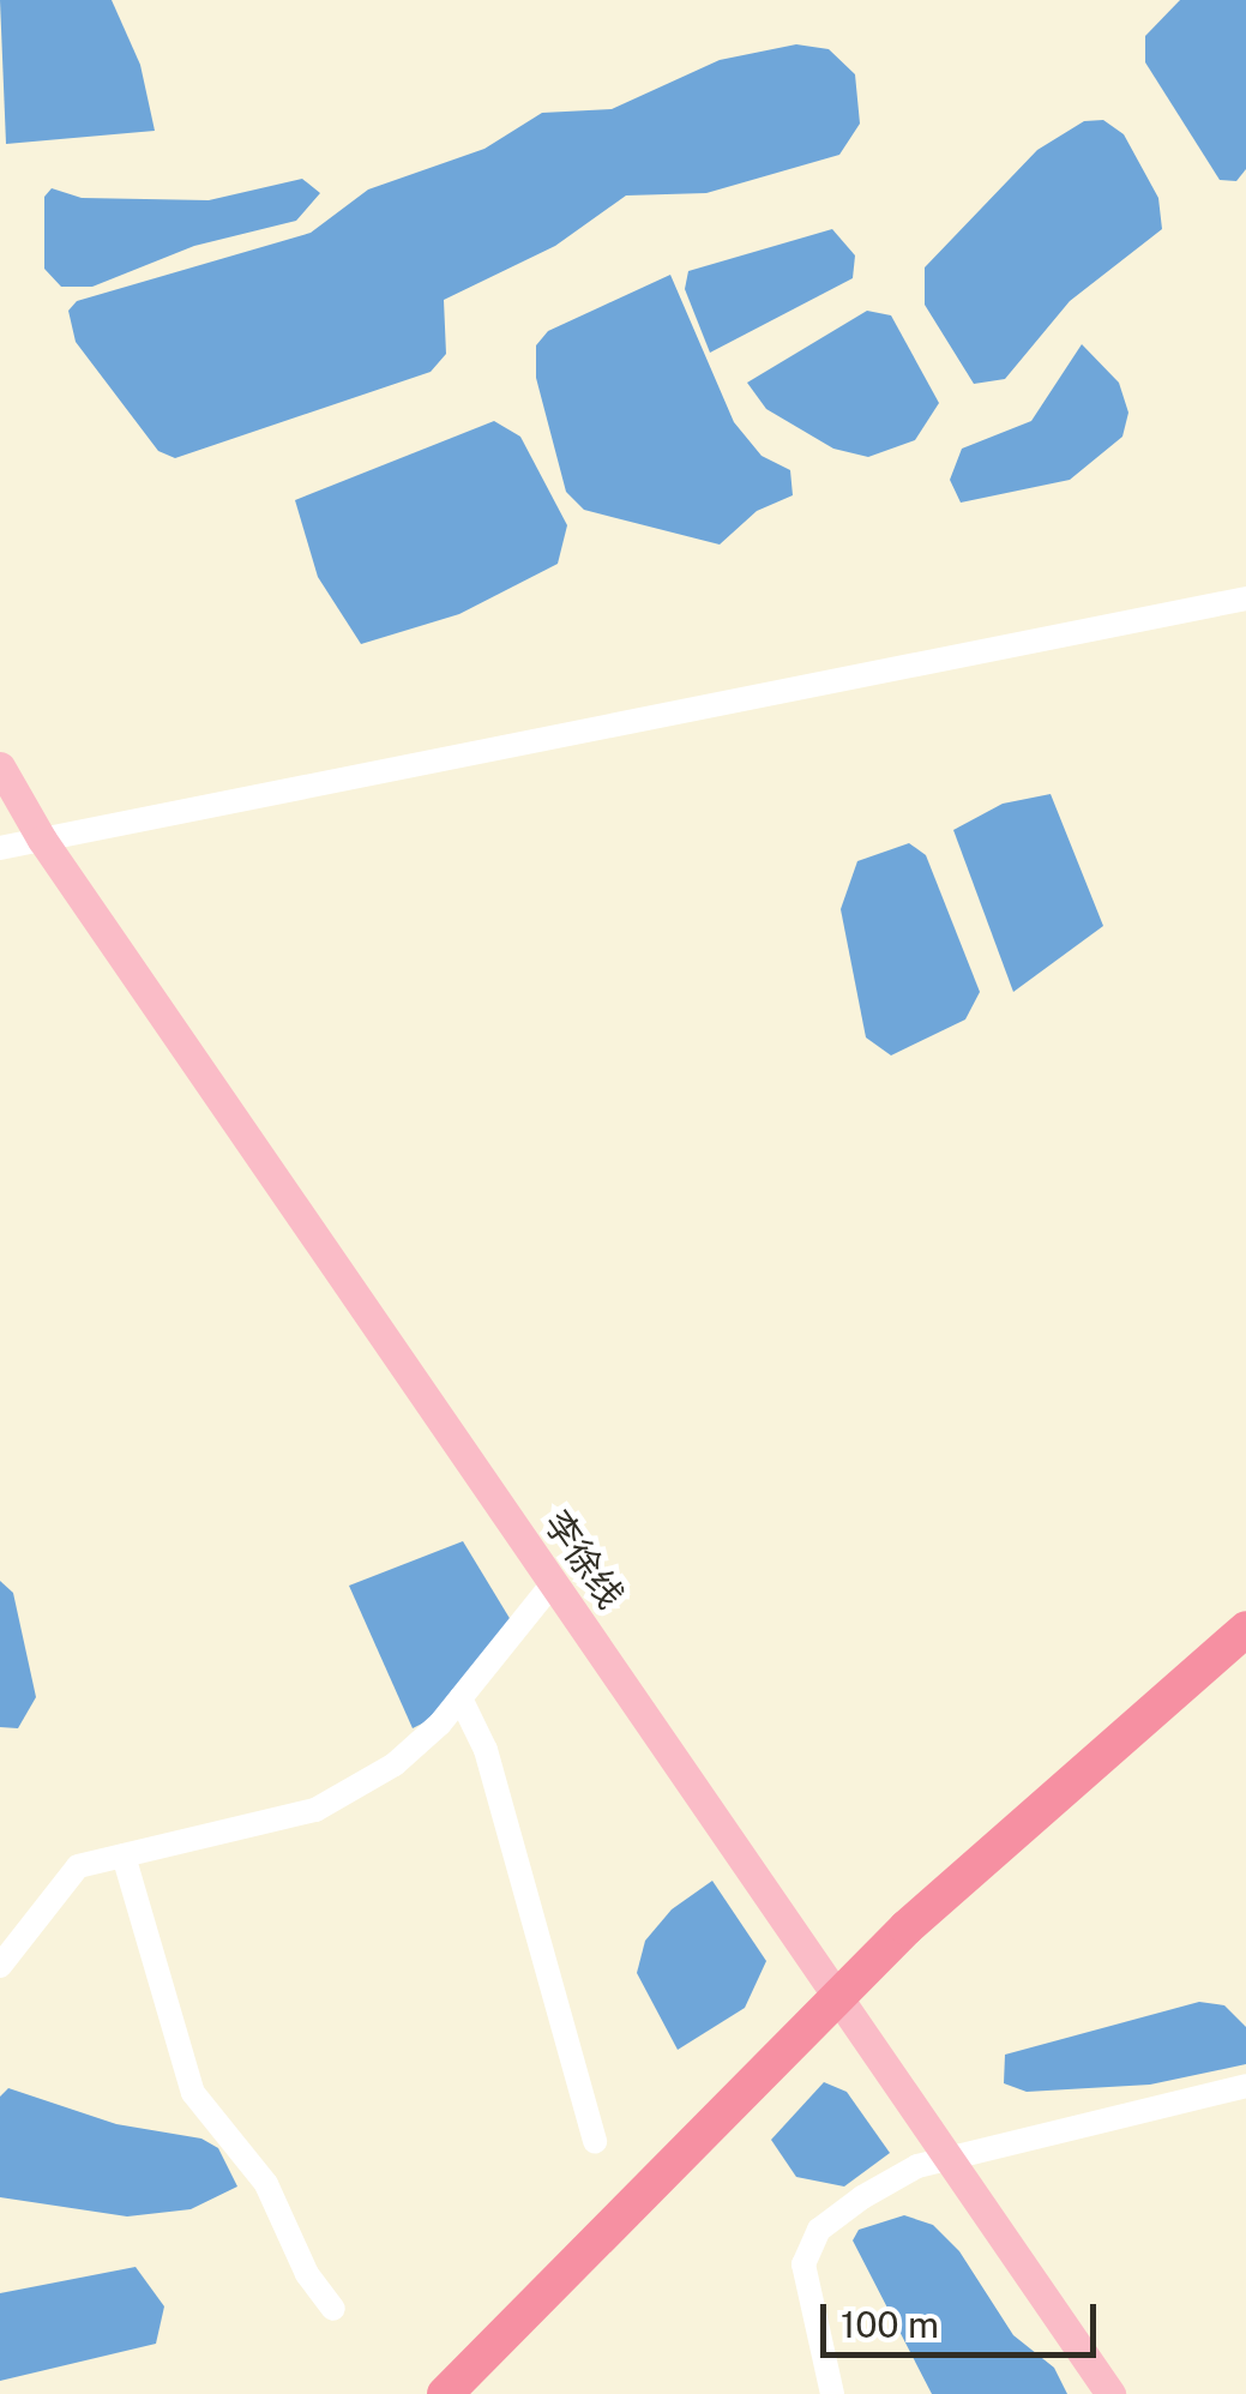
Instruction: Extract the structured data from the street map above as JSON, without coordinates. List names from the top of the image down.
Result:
{
  "streets": {
    "main road": ["李徐线"]
  },
  "scale_bar": "100 m"
}
